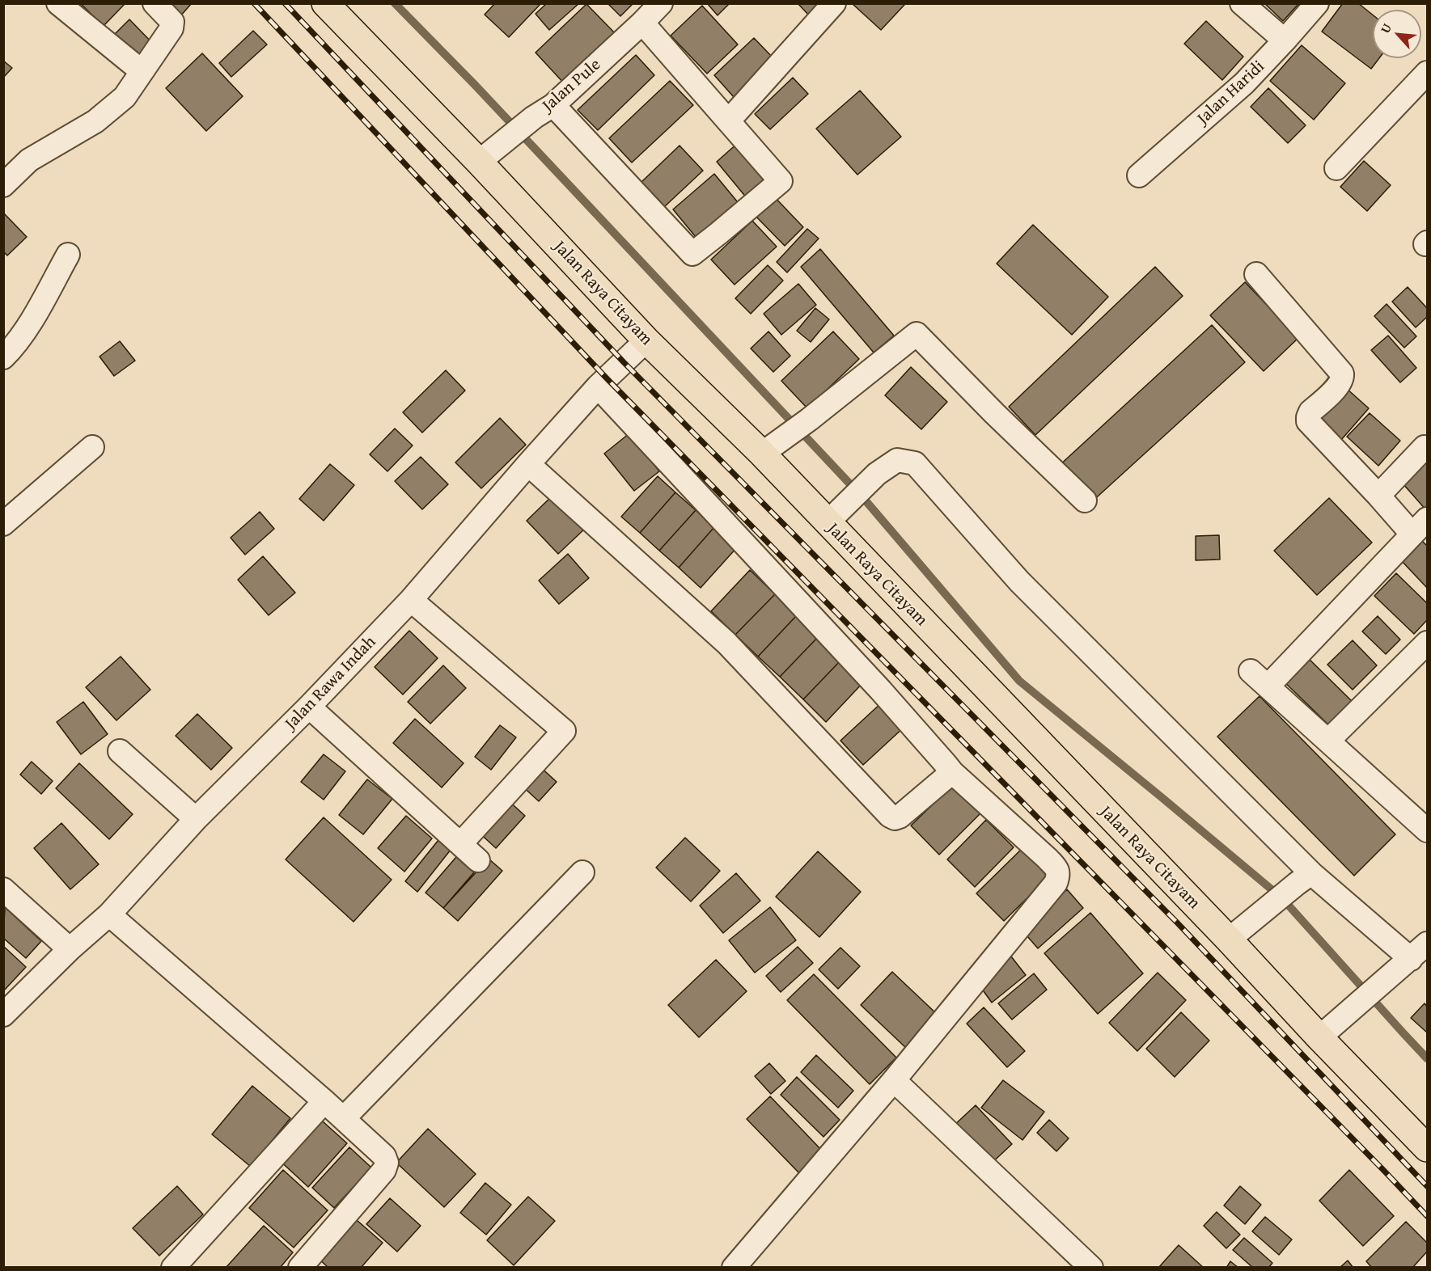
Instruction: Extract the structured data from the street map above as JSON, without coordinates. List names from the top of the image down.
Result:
{
  "streets": {
    "main road": ["Jalan Raya Citayam"],
    "street": ["Jalan Pule", "Jalan Haridi", "Jalan Rawa Indah"]
  },
  "crossings": [
    ["Jalan Pule", "Jalan Raya Citayam"],
    ["Jalan Raya Citayam", "Jalan Rawa Indah"]
  ],
  "north": "top left"
}
